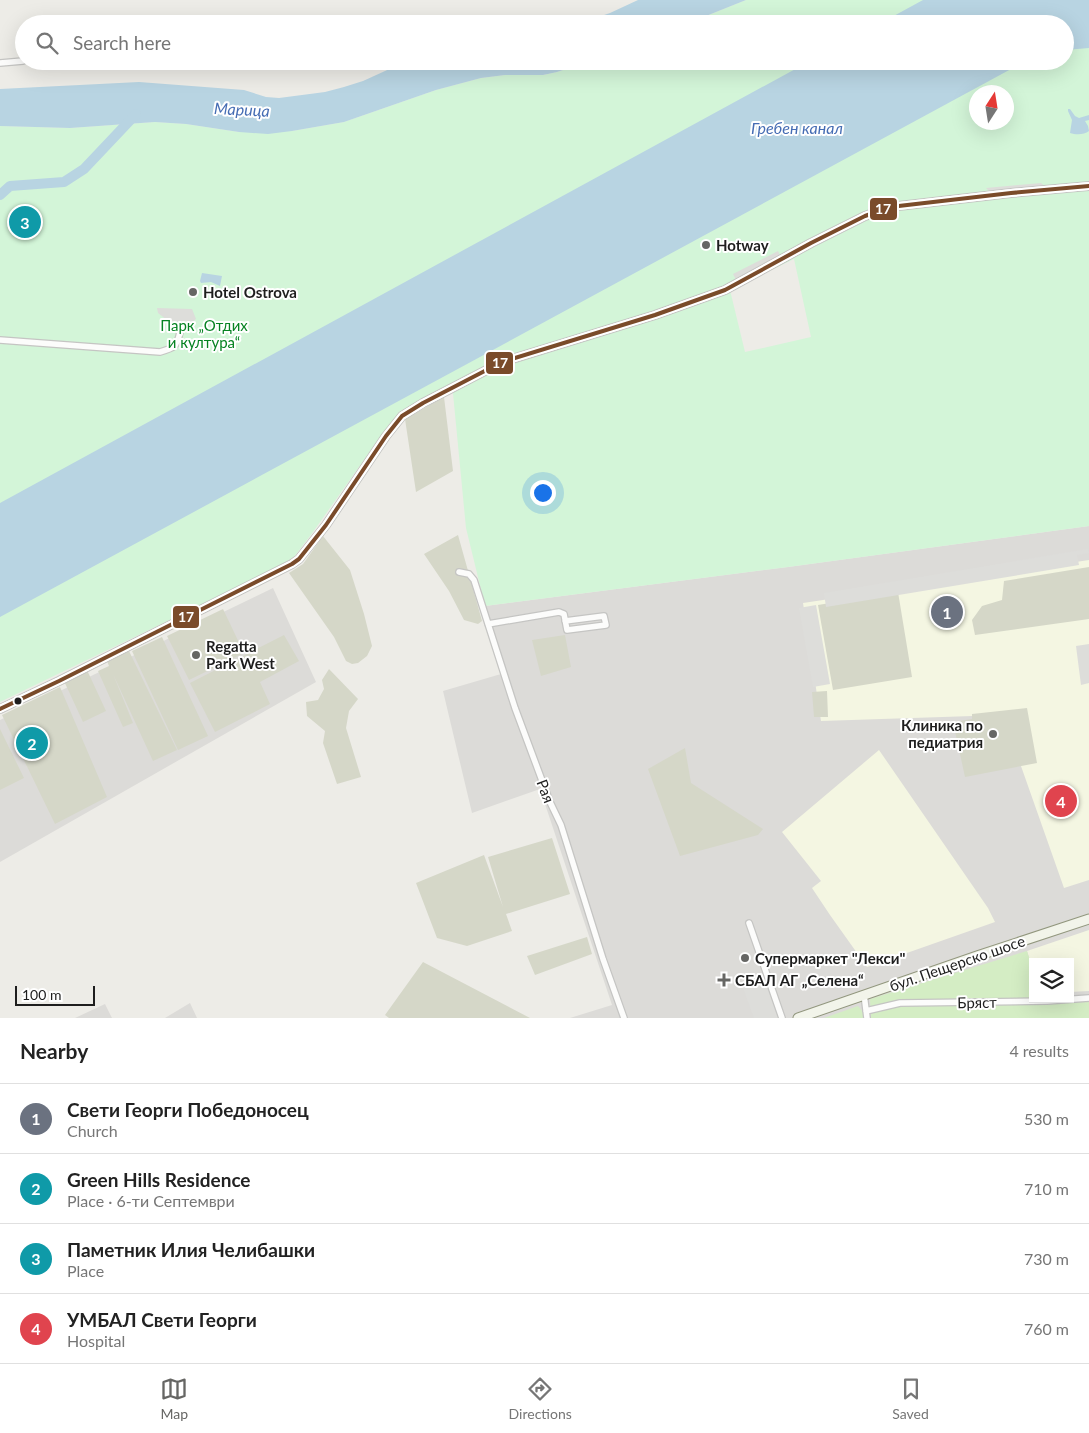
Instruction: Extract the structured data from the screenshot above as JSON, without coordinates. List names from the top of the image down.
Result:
{
  "streets": {
    "main road": ["бул. Пещерско шосе"],
    "street": ["Рая", "Бряст"]
  },
  "water": ["Марица", "Гребен канал"],
  "parks": ["Парк „Отдих и култура“"],
  "places": {
    "other": [
      "Hotway",
      "Hotel Ostrova",
      "Regatta Park West",
      "Клиника по педиатрия",
      "Супермаркет \"Лекси\""
    ],
    "health": ["СБАЛ АГ „Селена“"]
  },
  "lines": ["transit line 17"],
  "scale_bar": "100 m",
  "north": "top",
  "page": {
    "search": "Search here",
    "pins": [
      "3",
      "1",
      "2",
      "4"
    ],
    "scale": "100 m",
    "heading": ["Nearby", "4 results"],
    "list": [
      {
        "mark": "1",
        "name": "Свети Георги Победоносец",
        "note": "Church",
        "value": "530 m"
      },
      {
        "mark": "2",
        "name": "Green Hills Residence",
        "note": "Place · 6-ти Септември",
        "value": "710 m"
      },
      {
        "mark": "3",
        "name": "Паметник Илия Челибашки",
        "note": "Place",
        "value": "730 m"
      },
      {
        "mark": "4",
        "name": "УМБАЛ Свети Георги",
        "note": "Hospital",
        "value": "760 m"
      }
    ],
    "nav": ["Map", "Directions", "Saved"]
  }
}
